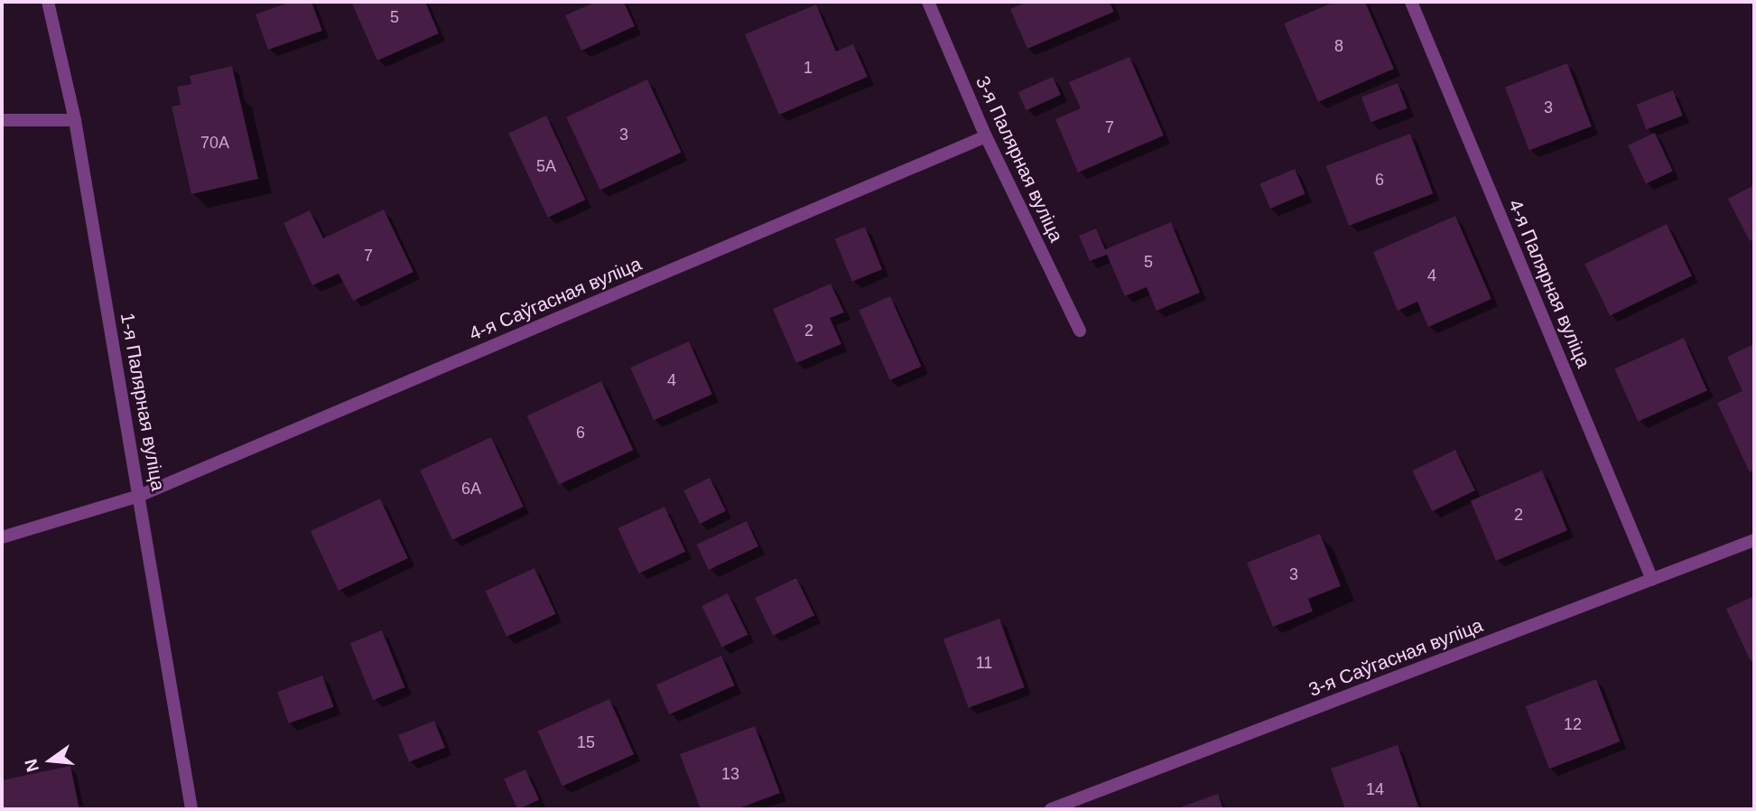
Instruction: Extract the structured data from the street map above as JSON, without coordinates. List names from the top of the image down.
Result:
{
  "streets": {
    "street": [
      "3-я Палярная вуліца",
      "4-я Палярная вуліца",
      "4-я Саўгасная вуліца",
      "1-я Палярная вуліца",
      "3-я Саўгасная вуліца"
    ]
  },
  "crossings": [
    ["3-я Палярная вуліца", "4-я Саўгасная вуліца"],
    ["4-я Палярная вуліца", "3-я Саўгасная вуліца"],
    ["4-я Саўгасная вуліца", "1-я Палярная вуліца"]
  ],
  "house_numbers": [
    "5",
    "8",
    "1",
    "3",
    "7",
    "3",
    "70А",
    "5А",
    "6",
    "7",
    "5",
    "4",
    "2",
    "4",
    "6",
    "6А",
    "2",
    "3",
    "11",
    "12",
    "15",
    "13",
    "14"
  ],
  "north": "left"
}
